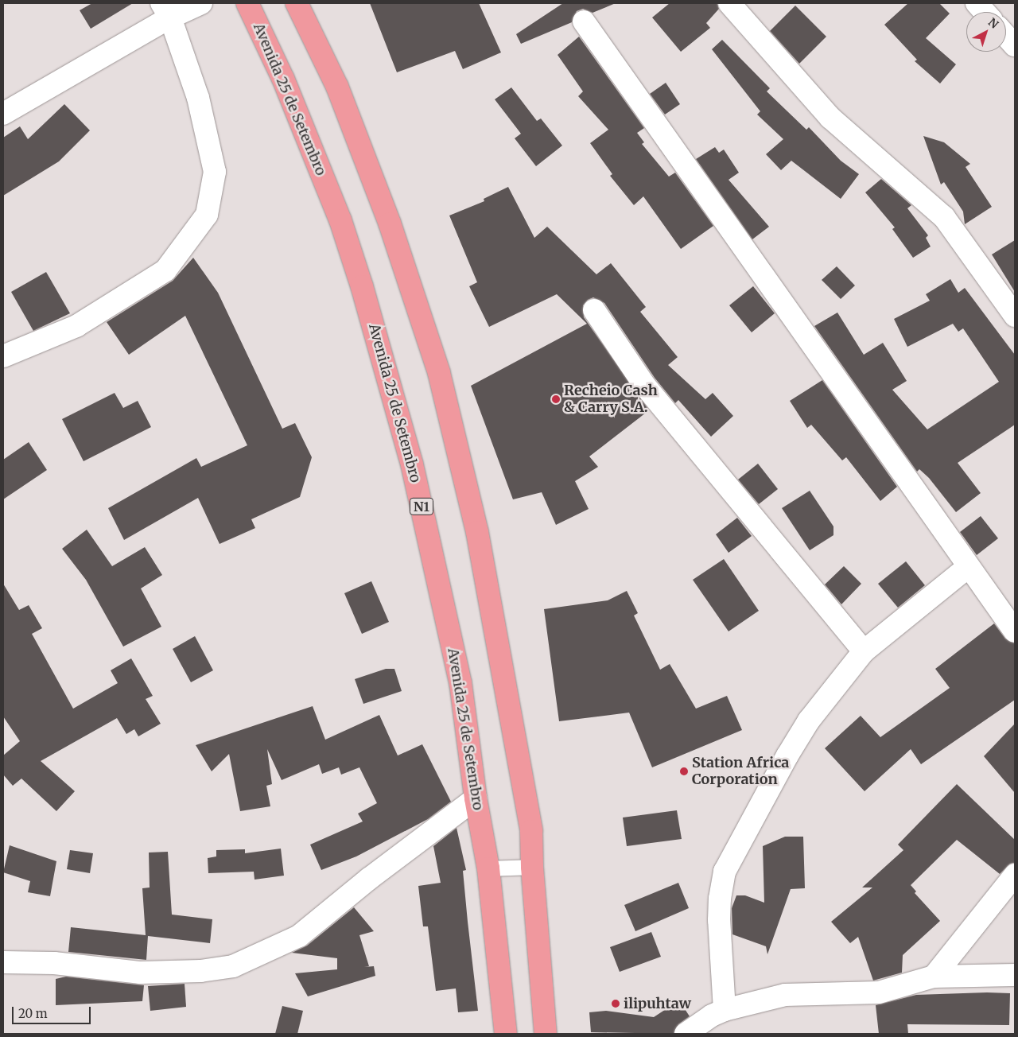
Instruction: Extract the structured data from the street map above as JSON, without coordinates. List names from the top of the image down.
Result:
{
  "streets": {
    "highway": ["Avenida 25 de Setembro", "N1"]
  },
  "places": ["Recheio Cash & Carry S.A.", "Station Africa Corporation", "ilipuhtaw"],
  "scale_bar": "20 m",
  "north": "top right"
}
